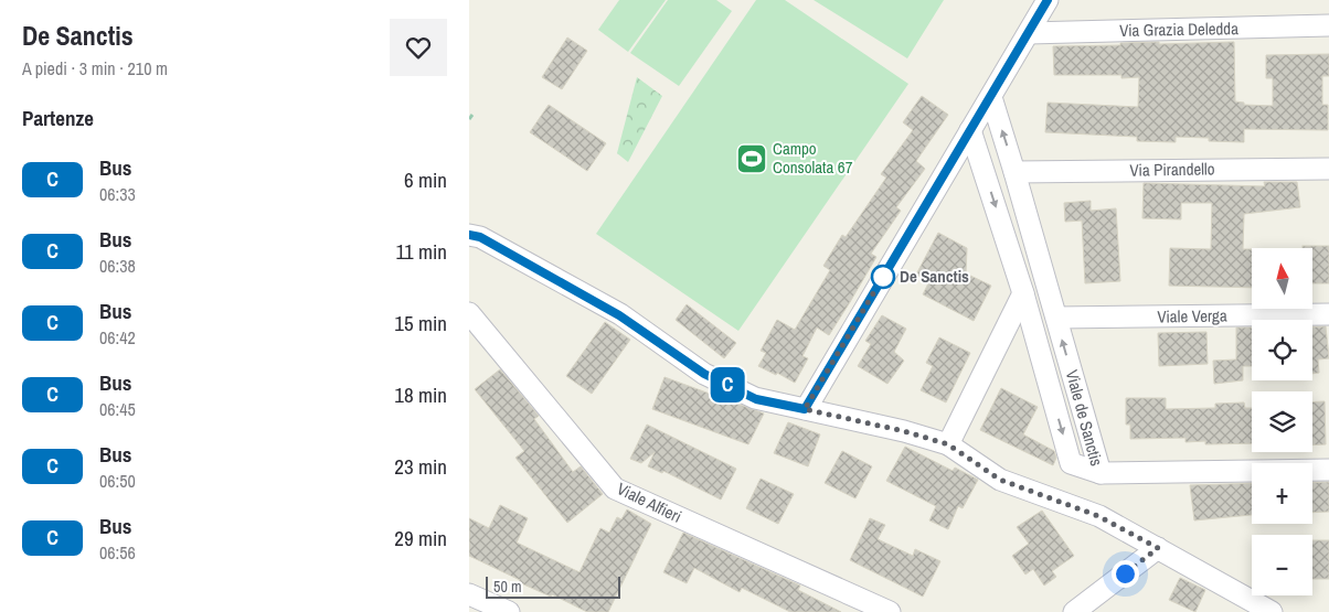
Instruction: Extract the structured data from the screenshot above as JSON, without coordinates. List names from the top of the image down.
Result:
{
  "streets": {
    "street": [
      "Via Grazia Deledda",
      "Via Pirandello",
      "Viale Verga",
      "Viale de Sanctis",
      "Viale Alfieri"
    ]
  },
  "crossings": [
    ["Via Pirandello", "Viale de Sanctis"],
    ["Viale Verga", "Viale de Sanctis"]
  ],
  "places": {
    "sports": ["Campo Consolata 67"],
    "other": ["De Sanctis"]
  },
  "lines": ["bus line C"],
  "scale_bar": "50 m",
  "north": "top",
  "page": {
    "heading": [
      ["De Sanctis", "A piedi · 3 min · 210 m"],
      "Partenze"
    ],
    "on_map": "C",
    "list": [
      {
        "mark": "C",
        "name": "Bus",
        "note": "06:33",
        "value": "6 min"
      },
      {
        "mark": "C",
        "name": "Bus",
        "note": "06:38",
        "value": "11 min"
      },
      {
        "mark": "C",
        "name": "Bus",
        "note": "06:42",
        "value": "15 min"
      },
      {
        "mark": "C",
        "name": "Bus",
        "note": "06:45",
        "value": "18 min"
      },
      {
        "mark": "C",
        "name": "Bus",
        "note": "06:50",
        "value": "23 min"
      },
      {
        "mark": "C",
        "name": "Bus",
        "note": "06:56",
        "value": "29 min"
      }
    ],
    "map_buttons": ["+", "−"],
    "scale": "50 m"
  }
}
